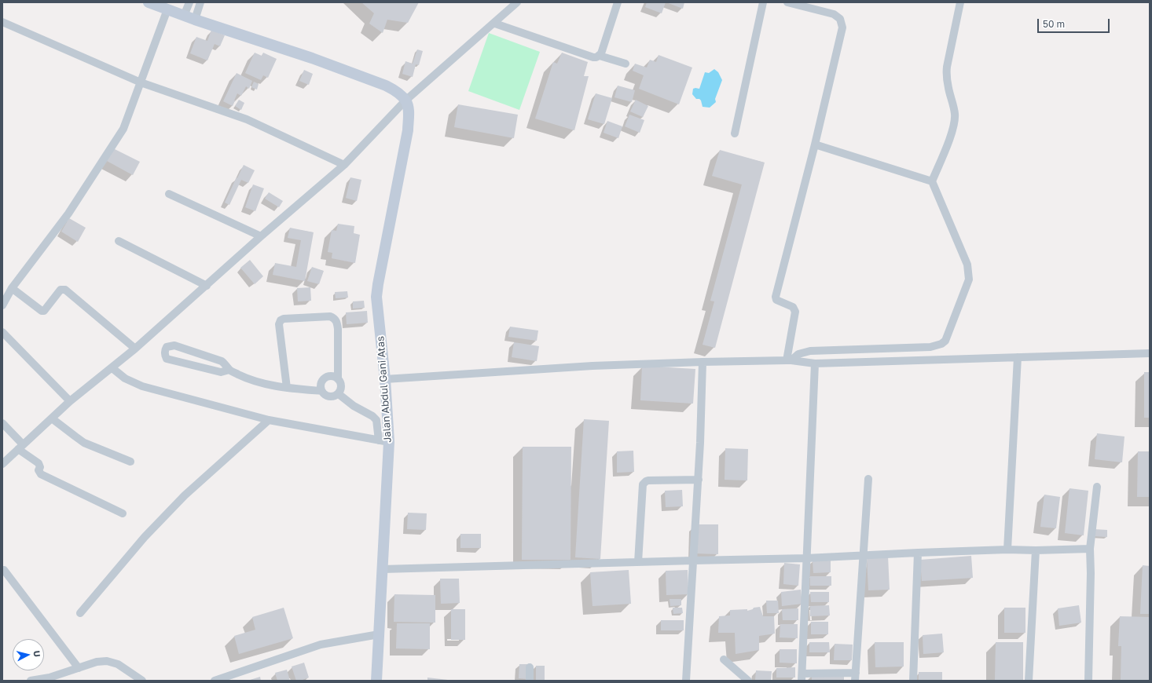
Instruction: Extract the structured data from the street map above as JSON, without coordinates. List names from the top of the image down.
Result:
{
  "streets": {
    "street": ["Jalan Abdul Gani Atas"]
  },
  "scale_bar": "50 m",
  "north": "right"
}
